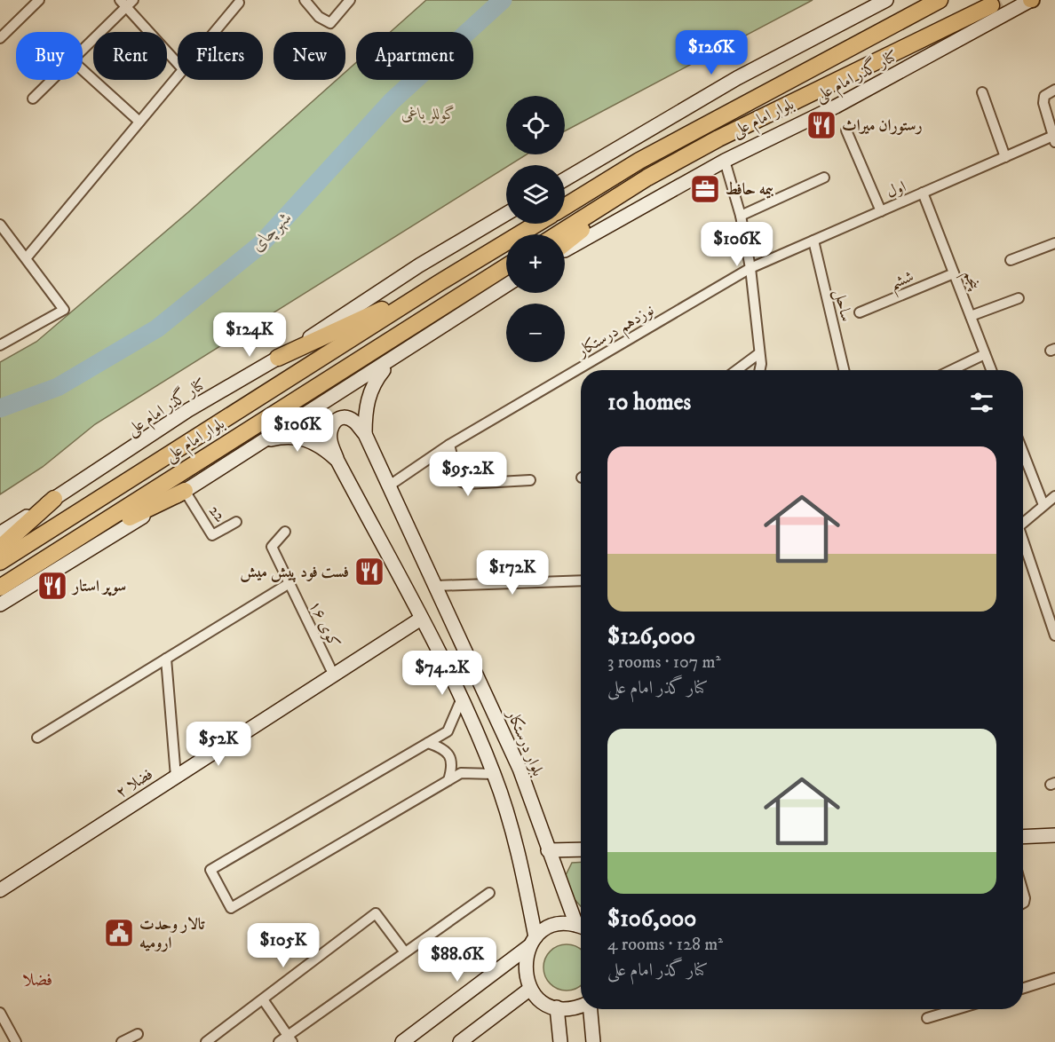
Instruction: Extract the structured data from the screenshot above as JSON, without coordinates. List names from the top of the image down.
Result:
{
  "streets": {
    "highway": ["بلوار امام علی"],
    "main road": ["کنار گذر امام علی", "بلوار درستکار", "فضلا ۲"],
    "street": [
      "اول",
      "ششم",
      "پنجم",
      "ساحل",
      "نوزدهم درستکار",
      "22",
      "کوی ۱۶"
    ]
  },
  "crossings": [
    ["اول", "پنجم"],
    ["اول", "ساحل"],
    ["اول", "نوزدهم درستکار"],
    ["ششم", "پنجم"],
    ["نوزدهم درستکار", "بلوار درستکار"],
    ["کوی ۱۶", "فضلا ۲"]
  ],
  "districts": ["فضلا"],
  "water": ["شهرچای"],
  "parks": ["گوللر باغی"],
  "places": {
    "restaurant": ["رستوران میراث", "فست فود پیش میش", "سوپر استار"],
    "office": ["بیمه حافط"],
    "public building": ["تالار وحدت ارومیه"]
  },
  "page": {
    "price": [
      "$126K",
      "$106K",
      "$124K",
      "$106K",
      "$95.2K",
      "$172K",
      "$74.2K",
      "$52K",
      "$105K",
      "$88.6K"
    ],
    "chip": [
      "Buy",
      "Rent",
      "Filters",
      "New",
      "Apartment"
    ],
    "map_buttons": ["+", "−"],
    "heading": "10 homes",
    "list": [
      {
        "name": "$126,000",
        "note": "3 rooms · 107 m² · کنار گذر امام علی"
      },
      {
        "name": "$106,000",
        "note": "4 rooms · 128 m² · کنار گذر امام علی"
      }
    ]
  }
}
